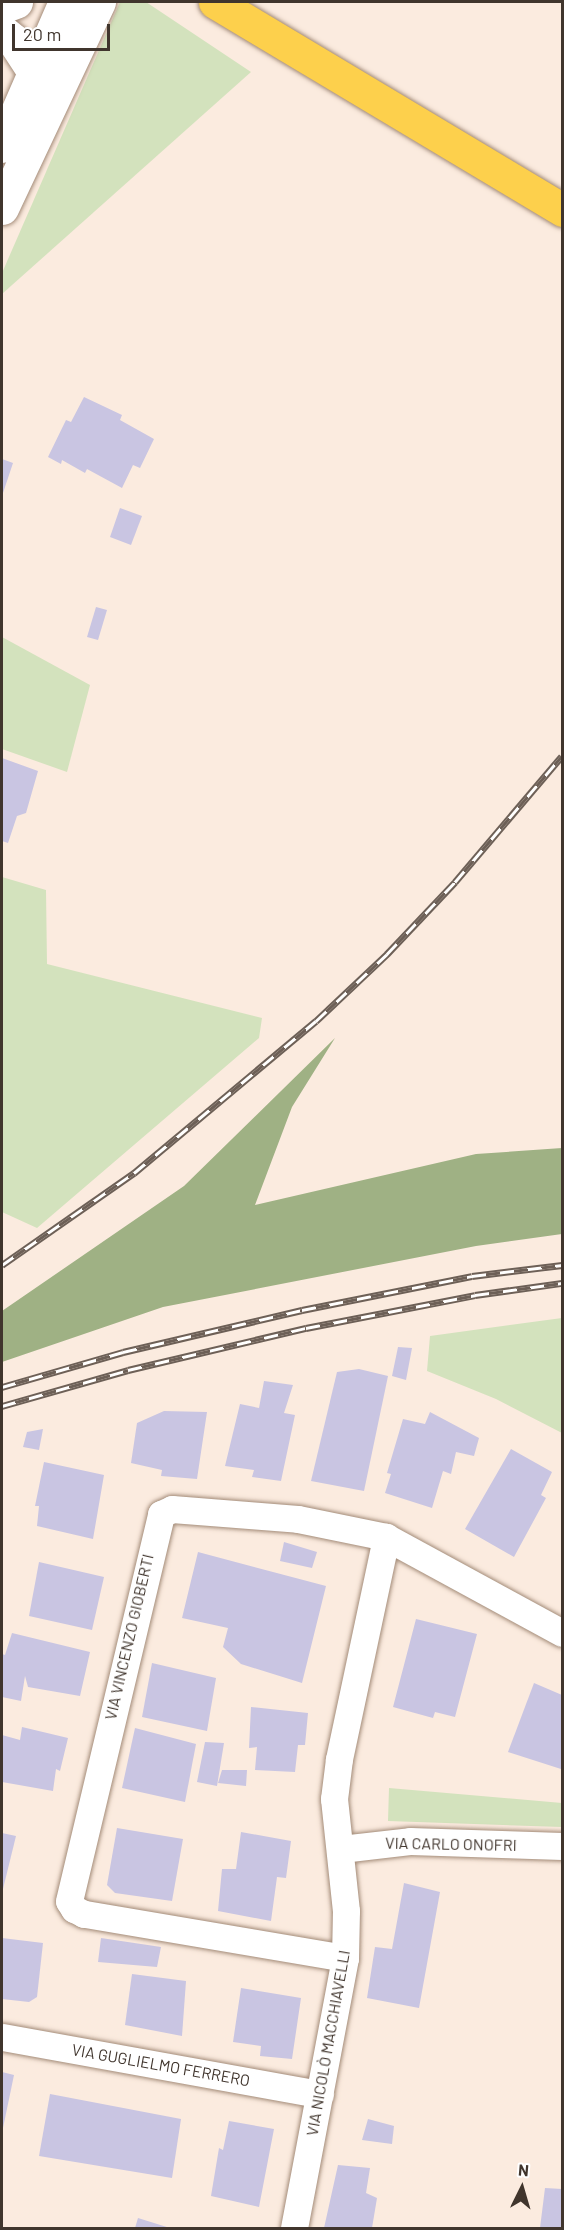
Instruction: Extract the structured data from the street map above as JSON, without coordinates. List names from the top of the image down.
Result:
{
  "streets": {
    "street": [
      "VIA VINCENZO GIOBERTI",
      "VIA CARLO ONOFRI",
      "VIA NICOLÒ MACCHIAVELLI",
      "VIA GUGLIELMO FERRERO"
    ]
  },
  "crossings": [
    ["VIA VINCENZO GIOBERTI", "VIA NICOLÒ MACCHIAVELLI"],
    ["VIA CARLO ONOFRI", "VIA NICOLÒ MACCHIAVELLI"],
    ["VIA NICOLÒ MACCHIAVELLI", "VIA GUGLIELMO FERRERO"]
  ],
  "scale_bar": "20 m",
  "north": "top"
}
